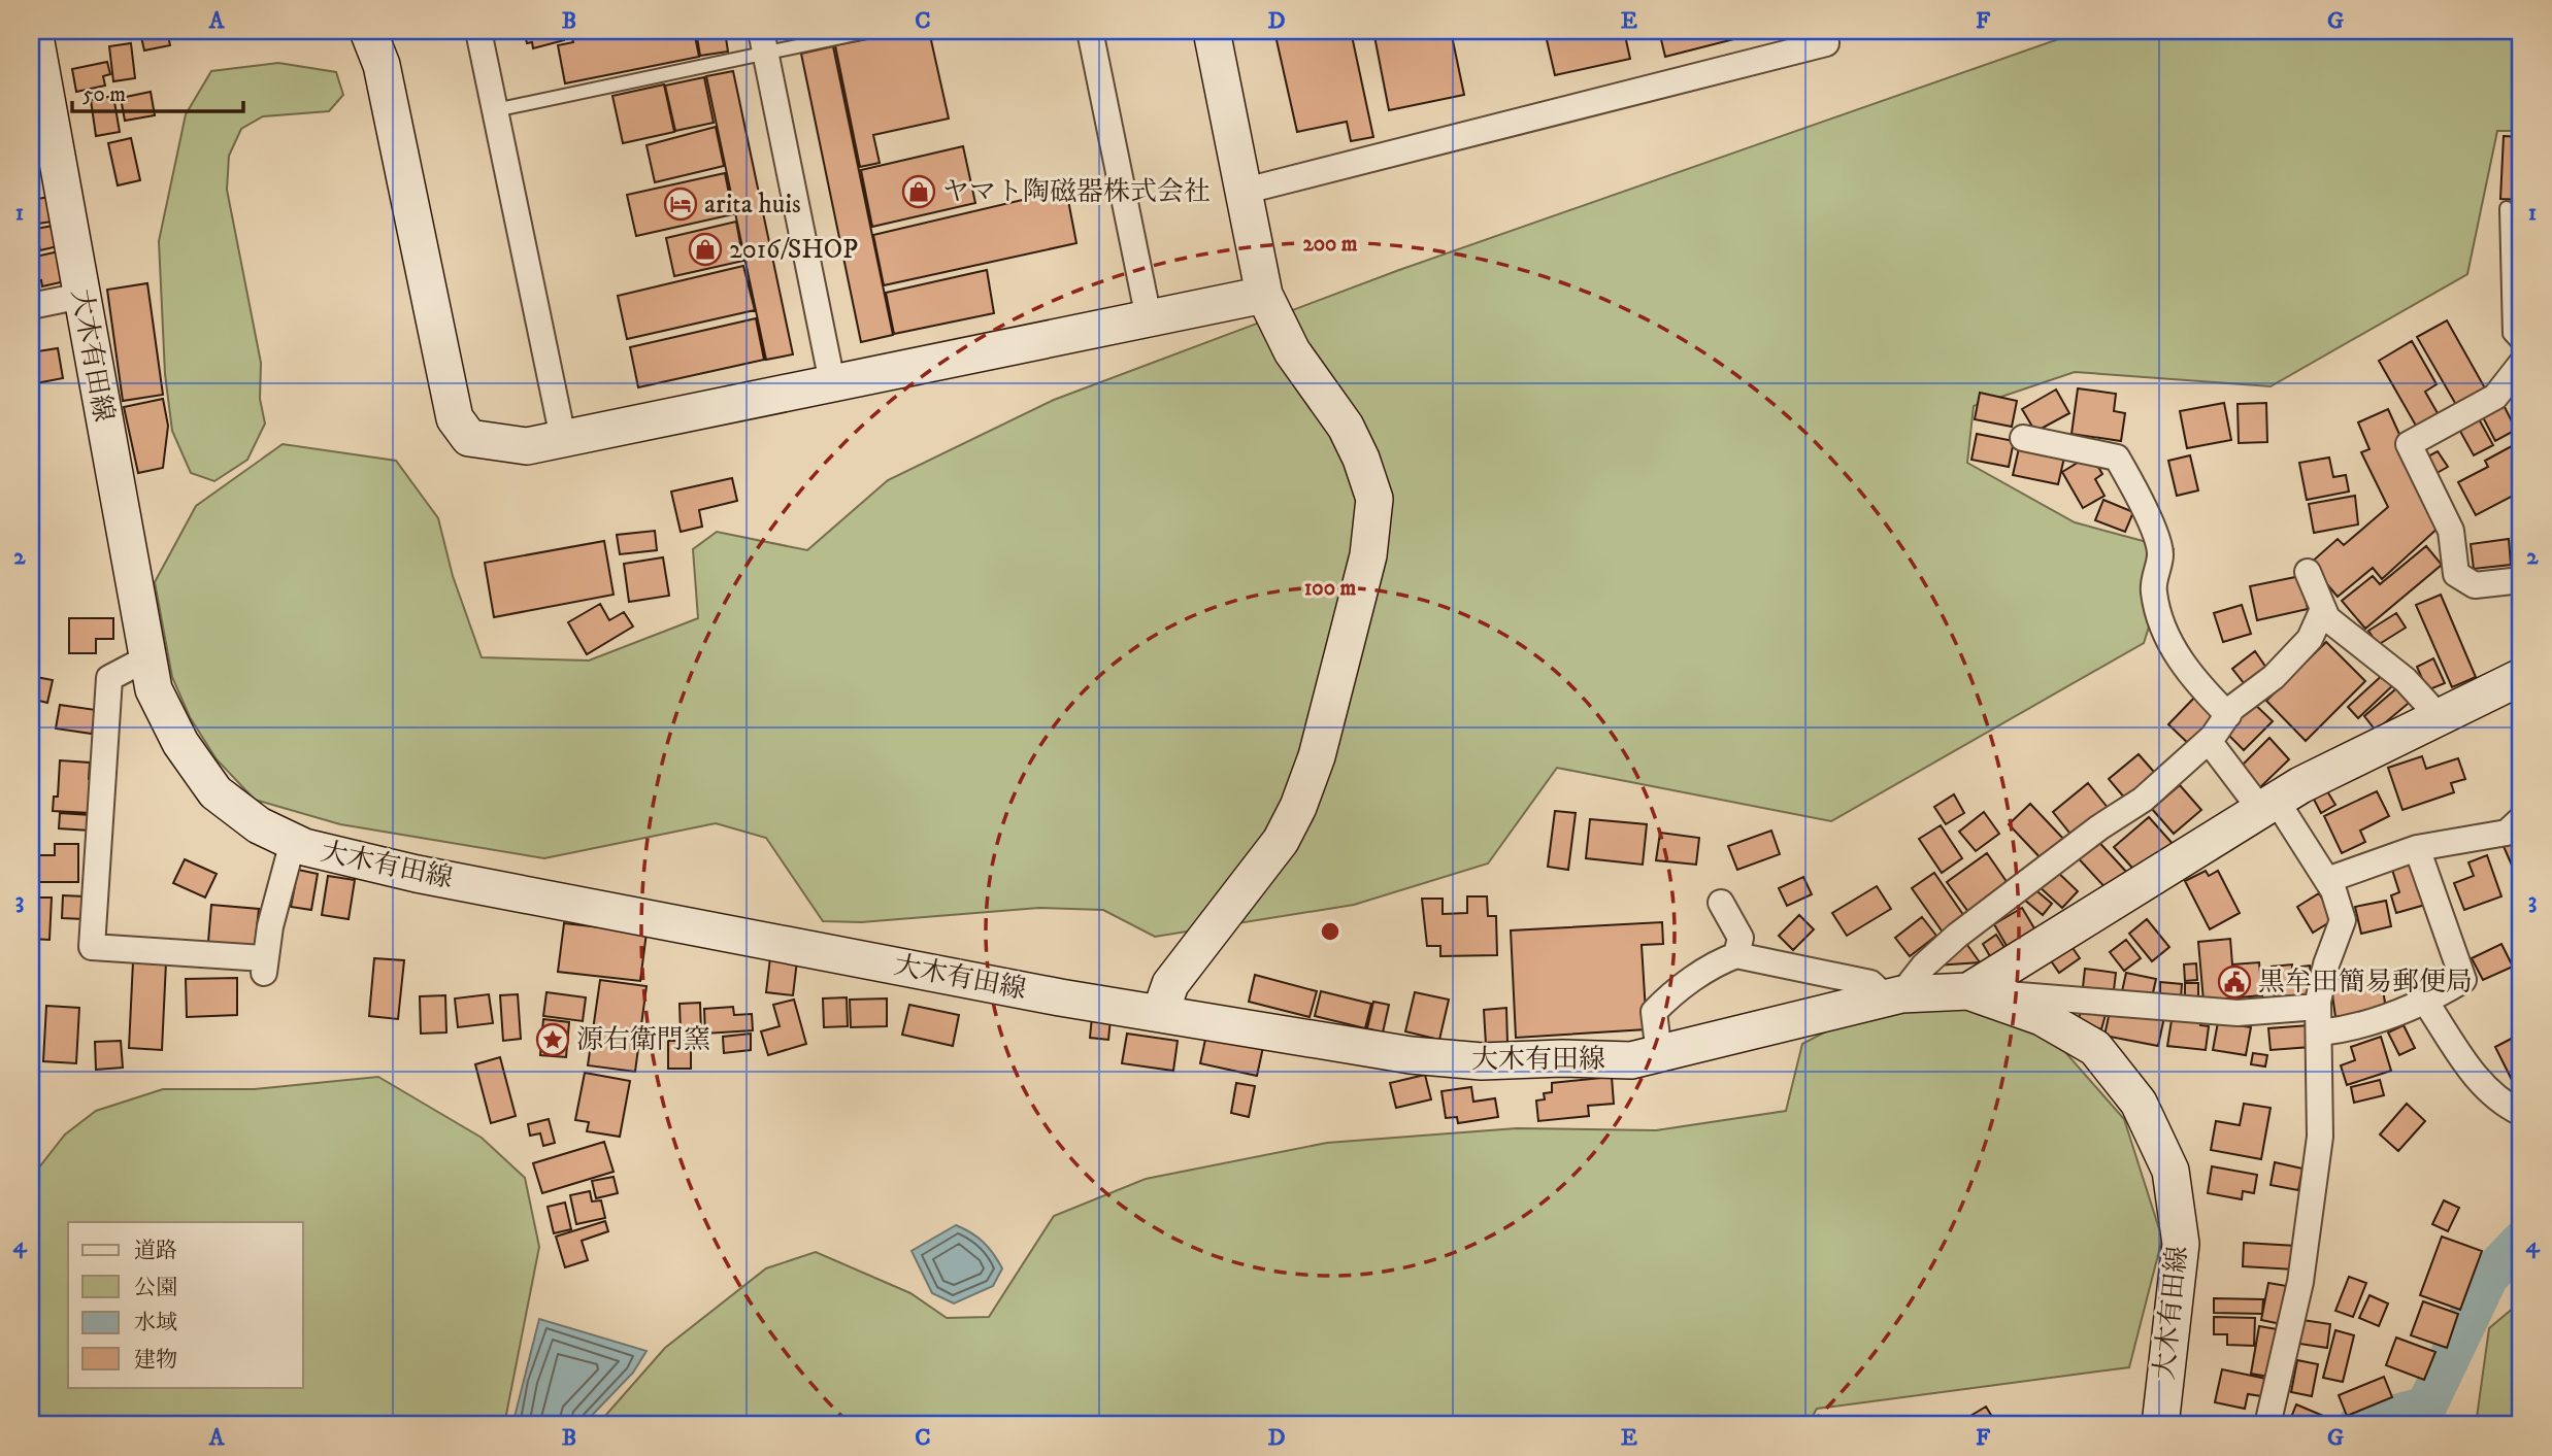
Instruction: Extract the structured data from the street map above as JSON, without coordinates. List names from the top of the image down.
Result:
{
  "streets": {
    "main road": ["大木有田線"]
  },
  "places": {
    "shop": ["ヤマト陶磁器株式会社", "2016/SHOP"],
    "hotel": ["arita huis"],
    "public building": ["黒牟田簡易郵便局"],
    "place": ["源右衛門窯"]
  },
  "legend": [
    "道路",
    "公園",
    "水域",
    "建物"
  ],
  "scale_bar": "50 m",
  "grid": {
    "columns": [
      "A",
      "B",
      "C",
      "D",
      "E",
      "F",
      "G"
    ],
    "rows": [
      "1",
      "2",
      "3",
      "4"
    ]
  },
  "rings": ["200 m", "100 m"]
}
